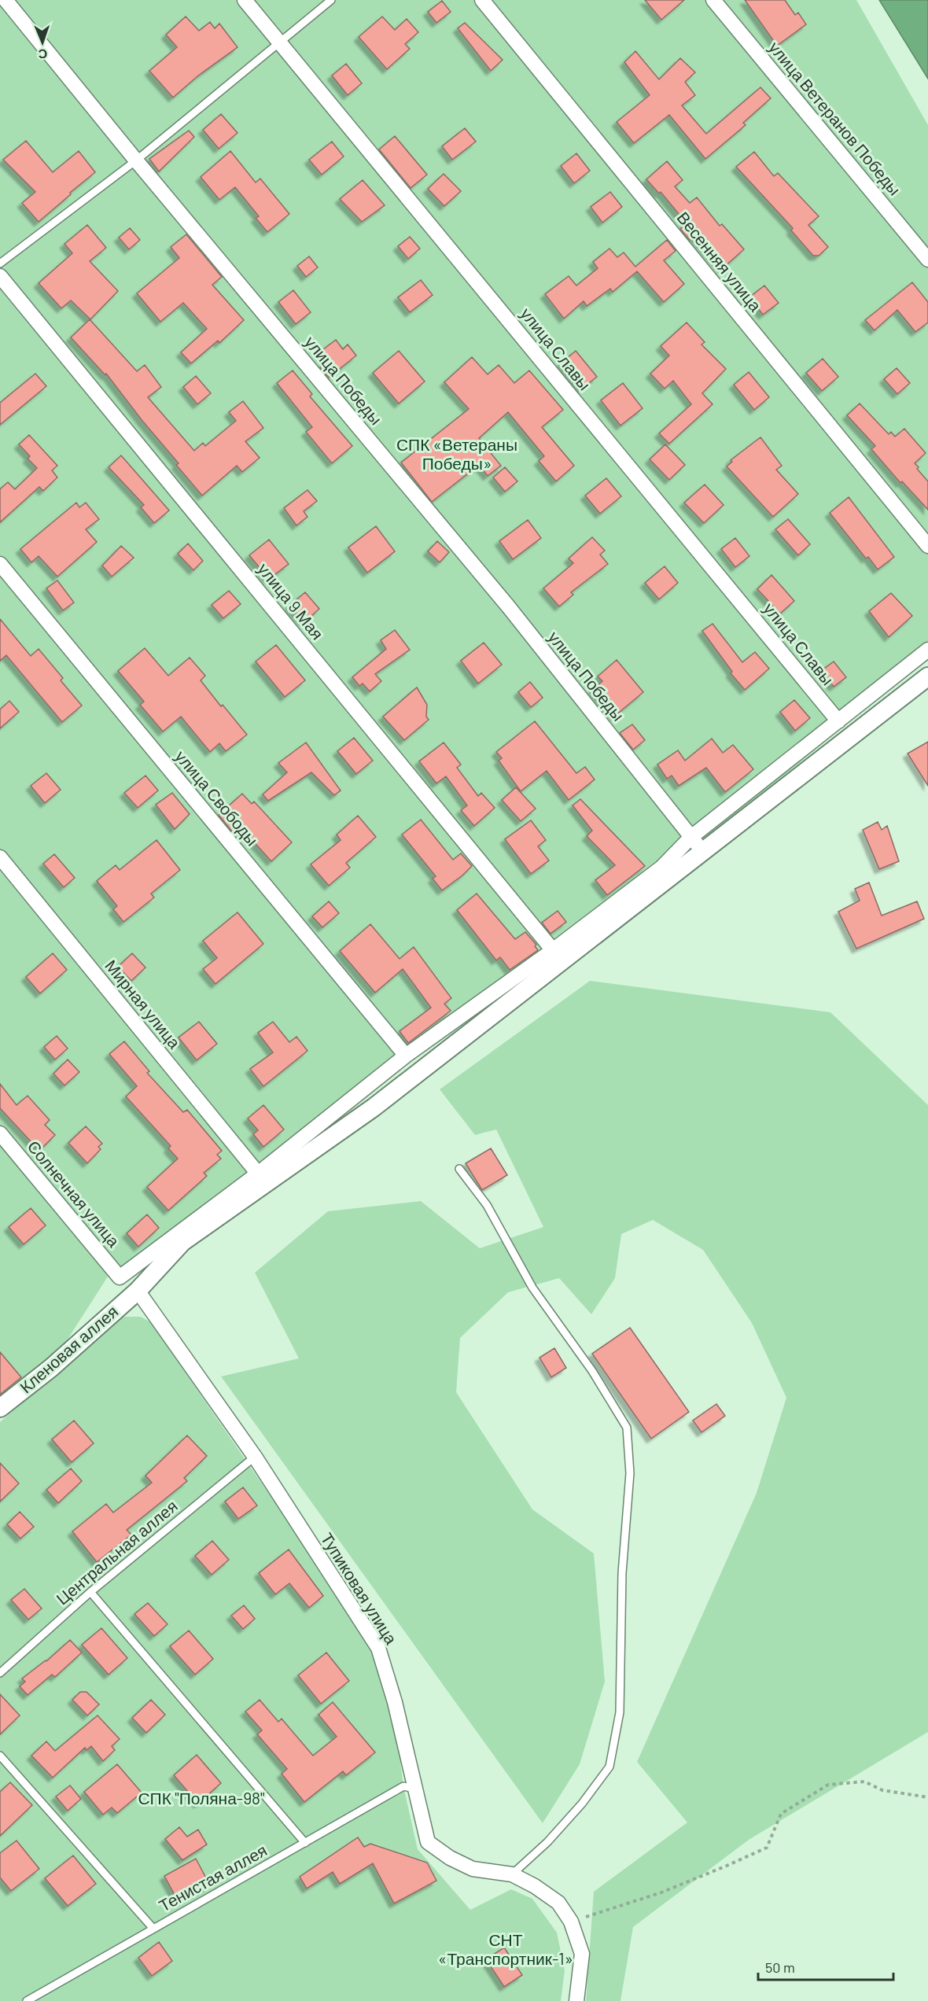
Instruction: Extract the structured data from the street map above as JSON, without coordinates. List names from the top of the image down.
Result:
{
  "streets": {
    "street": [
      "улица Ветеранов Победы",
      "Весенняя улица",
      "улица Славы",
      "улица Победы",
      "улица 9 Мая",
      "улица Свободы",
      "Мирная улица",
      "Солнечная улица",
      "Кленовая аллея",
      "Тупиковая улица"
    ],
    "lane": ["Центральная аллея", "Тенистая аллея"]
  },
  "crossings": [
    ["улица Славы", "Кленовая аллея"],
    ["улица Победы", "Кленовая аллея"],
    ["Мирная улица", "Солнечная улица"],
    ["Кленовая аллея", "Тупиковая улица"],
    ["Центральная аллея", "Тупиковая улица"],
    ["Тупиковая улица", "Тенистая аллея"]
  ],
  "parks": ["СПК «Ветераны Победы»", "СПК \"Поляна-98\"", "СНТ «Транспортник-1»"],
  "scale_bar": "50 m",
  "north": "bottom"
}
